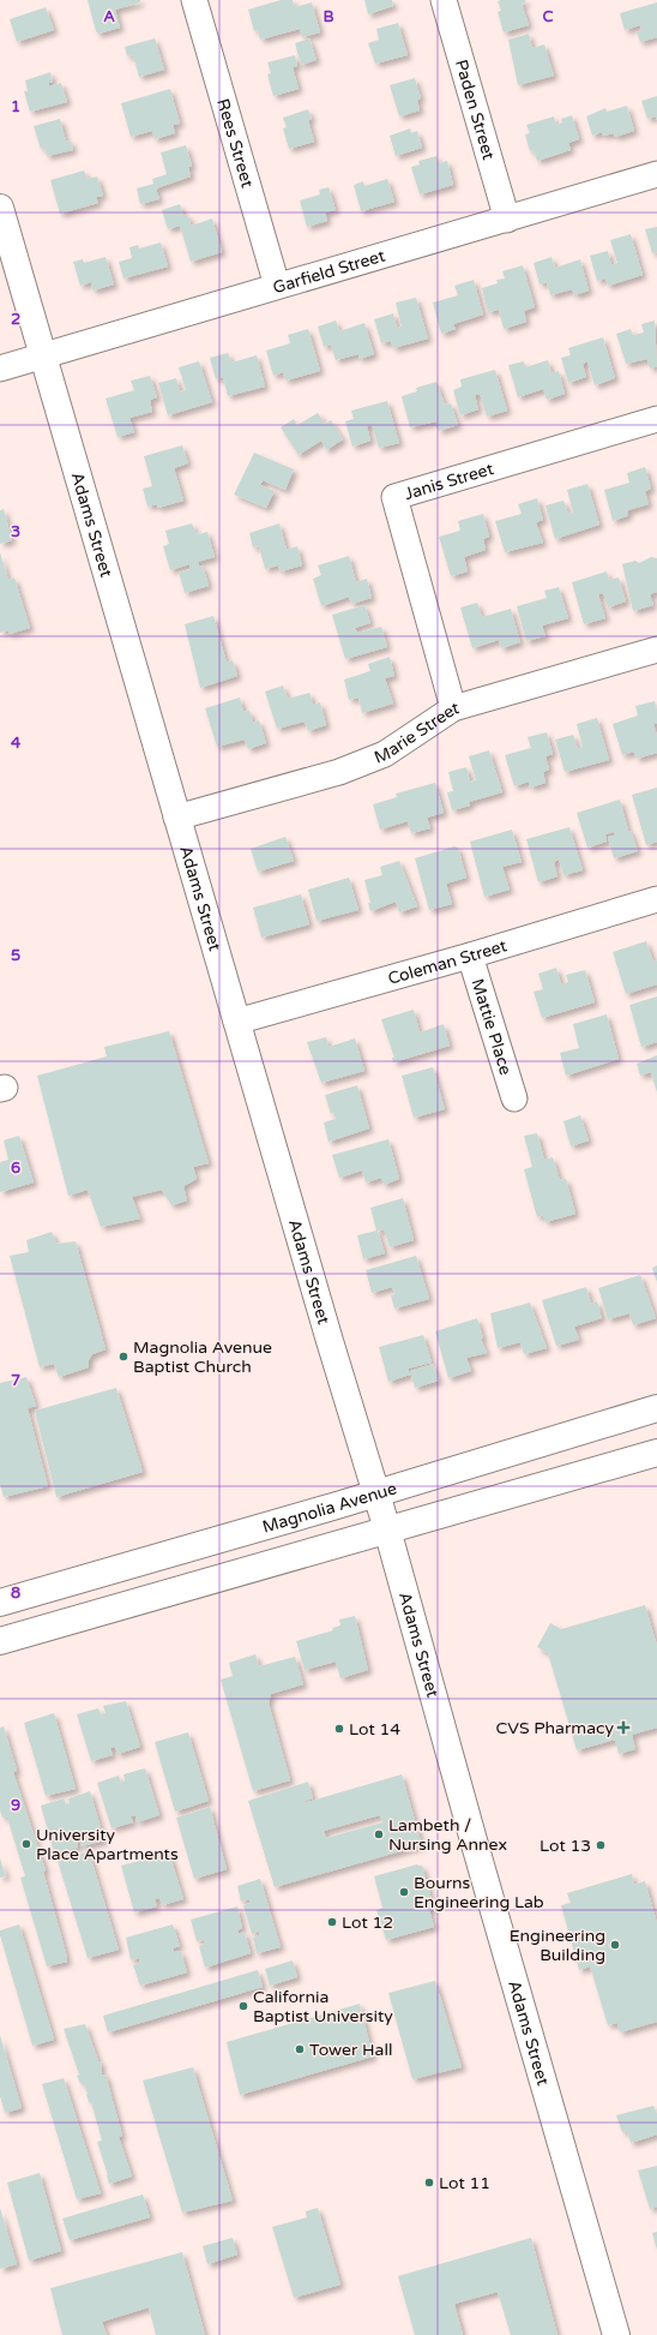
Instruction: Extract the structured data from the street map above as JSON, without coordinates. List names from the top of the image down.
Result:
{
  "streets": {
    "main road": ["Adams Street", "Magnolia Avenue"],
    "street": [
      "Paden Street",
      "Rees Street",
      "Garfield Street",
      "Janis Street",
      "Marie Street",
      "Coleman Street",
      "Mattie Place"
    ]
  },
  "crossings": [
    ["Paden Street", "Garfield Street"],
    ["Rees Street", "Garfield Street"],
    ["Garfield Street", "Adams Street"],
    ["Janis Street", "Marie Street"],
    ["Adams Street", "Marie Street"],
    ["Adams Street", "Coleman Street"],
    ["Adams Street", "Magnolia Avenue"],
    ["Coleman Street", "Mattie Place"]
  ],
  "places": {
    "other": [
      "Magnolia Avenue Baptist Church",
      "Lot 14",
      "Lambeth / Nursing Annex",
      "University Place Apartments",
      "Lot 13",
      "Bourns Engineering Lab",
      "Lot 12",
      "Engineering Building",
      "California Baptist University",
      "Tower Hall",
      "Lot 11"
    ],
    "health": ["CVS Pharmacy"]
  },
  "grid": {
    "columns": ["A", "B", "C"],
    "rows": [
      "1",
      "2",
      "3",
      "4",
      "5",
      "6",
      "7",
      "8",
      "9"
    ]
  }
}
